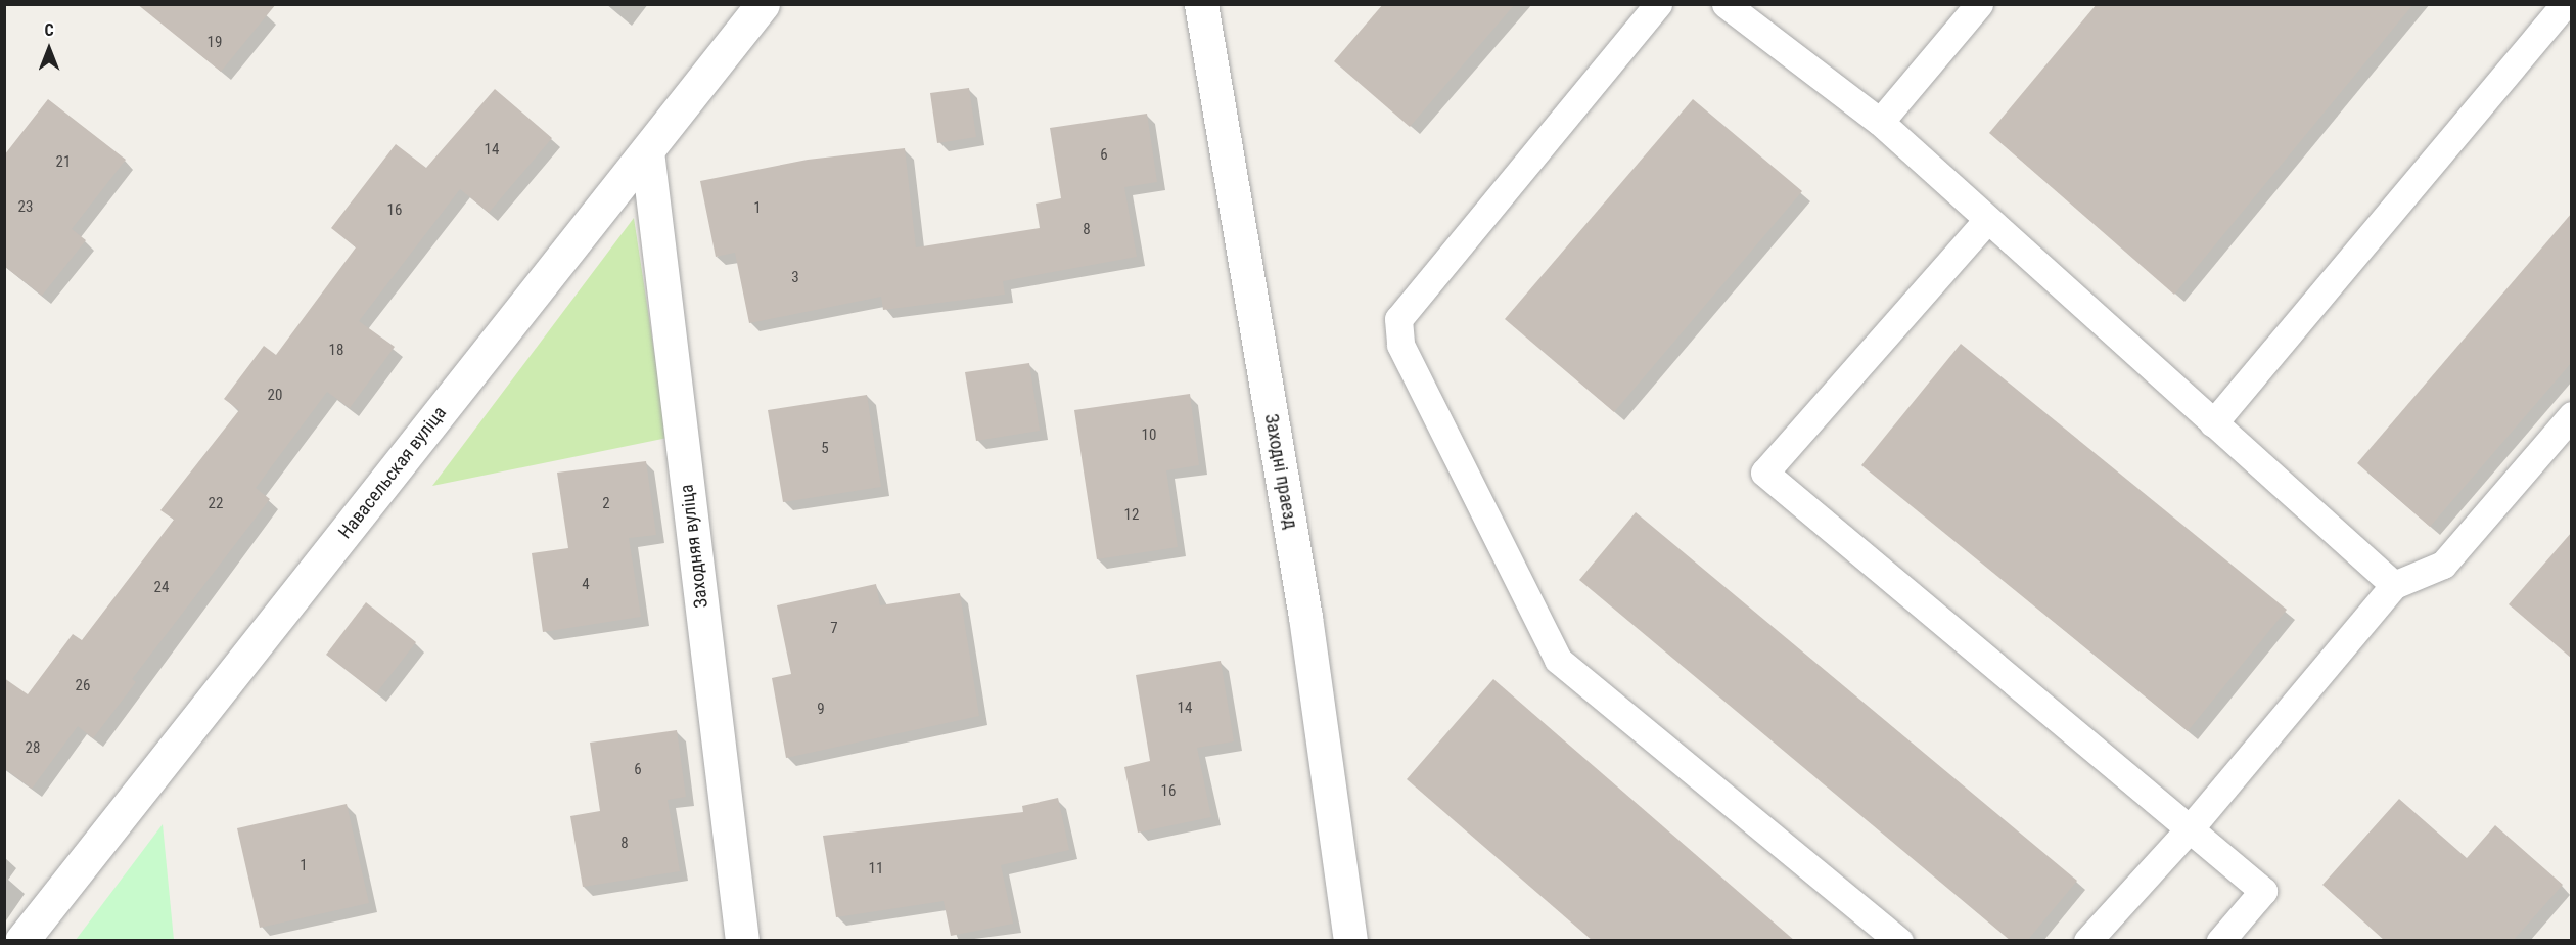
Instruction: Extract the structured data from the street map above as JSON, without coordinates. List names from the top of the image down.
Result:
{
  "streets": {
    "street": ["Заходні праезд", "Навасельская вуліца", "Заходняя вуліца"]
  },
  "crossings": [
    ["Навасельская вуліца", "Заходняя вуліца"]
  ],
  "house_numbers": [
    "19",
    "14",
    "6",
    "21",
    "23",
    "1",
    "16",
    "8",
    "3",
    "18",
    "20",
    "10",
    "5",
    "22",
    "2",
    "12",
    "4",
    "24",
    "7",
    "26",
    "14",
    "9",
    "28",
    "6",
    "16",
    "8",
    "1",
    "11"
  ],
  "north": "top"
}
